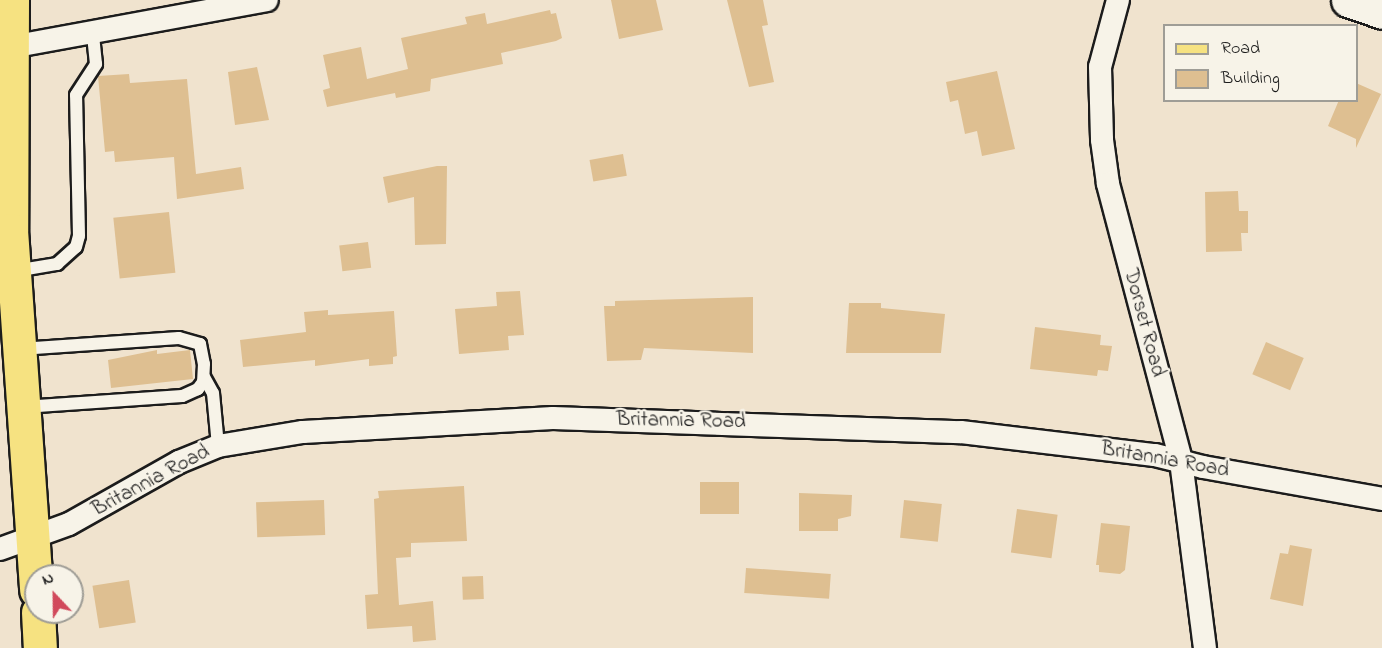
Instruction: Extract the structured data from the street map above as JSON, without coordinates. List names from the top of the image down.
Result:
{
  "streets": {
    "street": ["Dorset Road", "Britannia Road"]
  },
  "crossings": [
    ["Dorset Road", "Britannia Road"]
  ],
  "legend": ["Road", "Building"],
  "north": "top"
}
